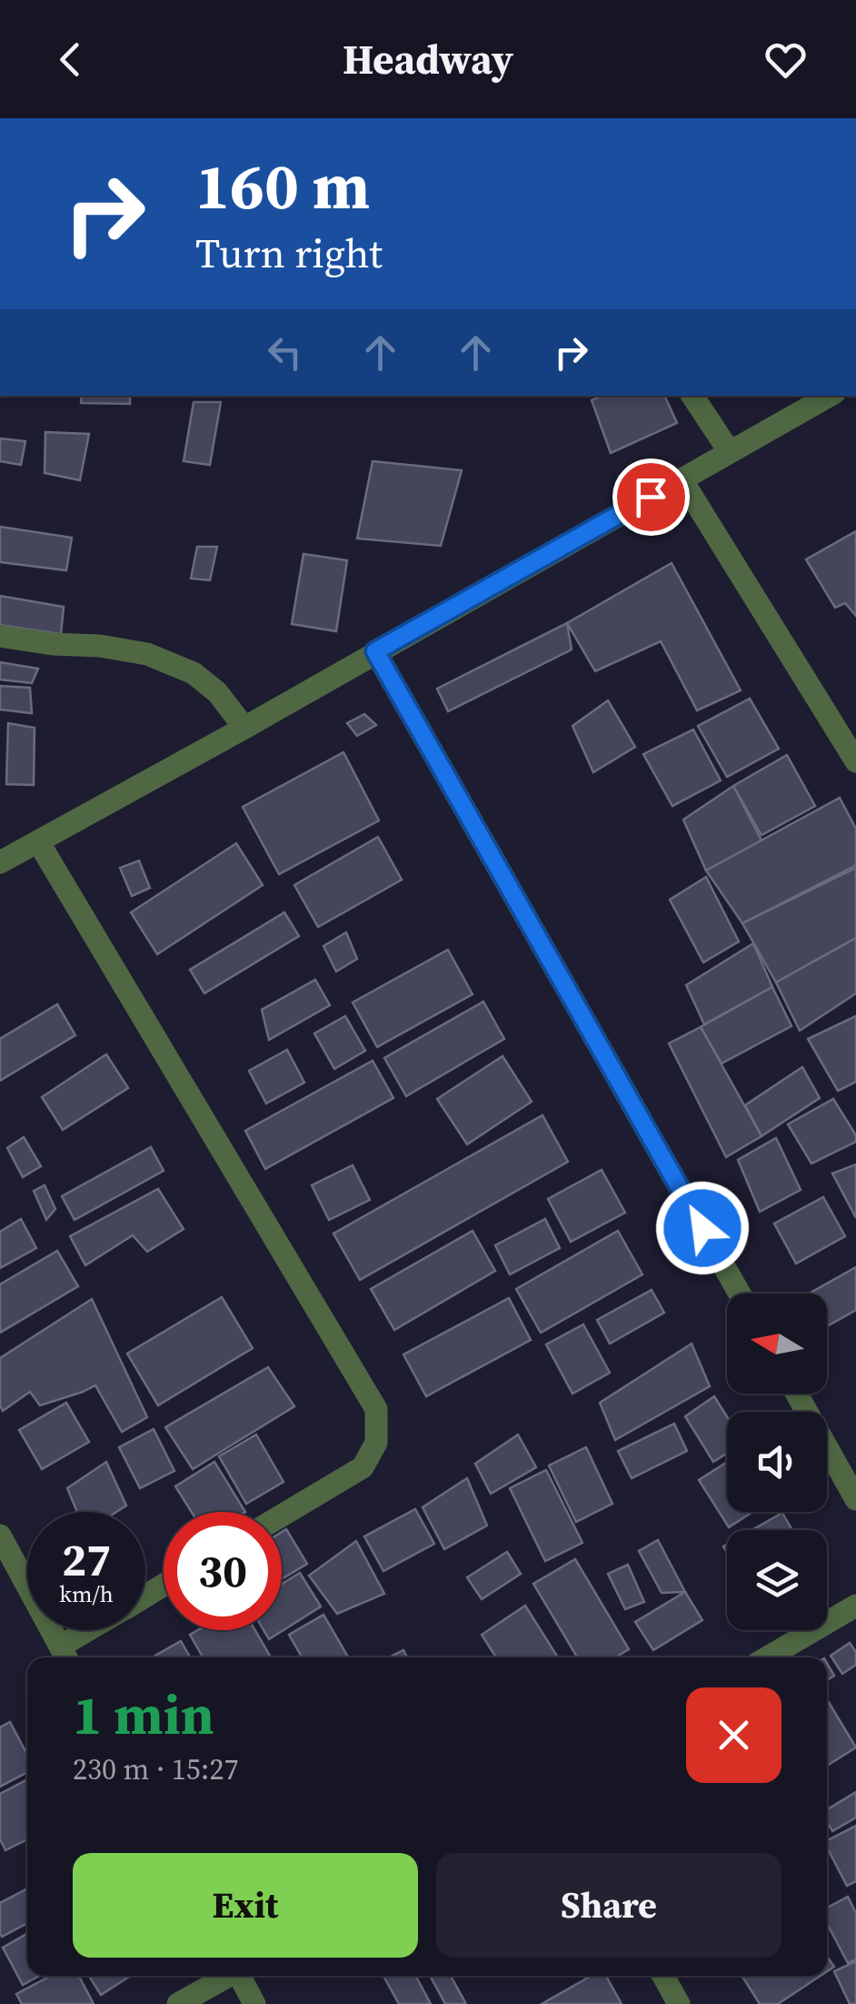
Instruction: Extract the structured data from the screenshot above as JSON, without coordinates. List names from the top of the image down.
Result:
{
  "north": "left",
  "page": {
    "header": "Headway",
    "turn": ["160 m", "Turn right"],
    "speed": "27 km/h",
    "limit": "30",
    "heading": ["1 min", "230 m · 15:27"],
    "buttons": ["Exit", "Share"]
  }
}
